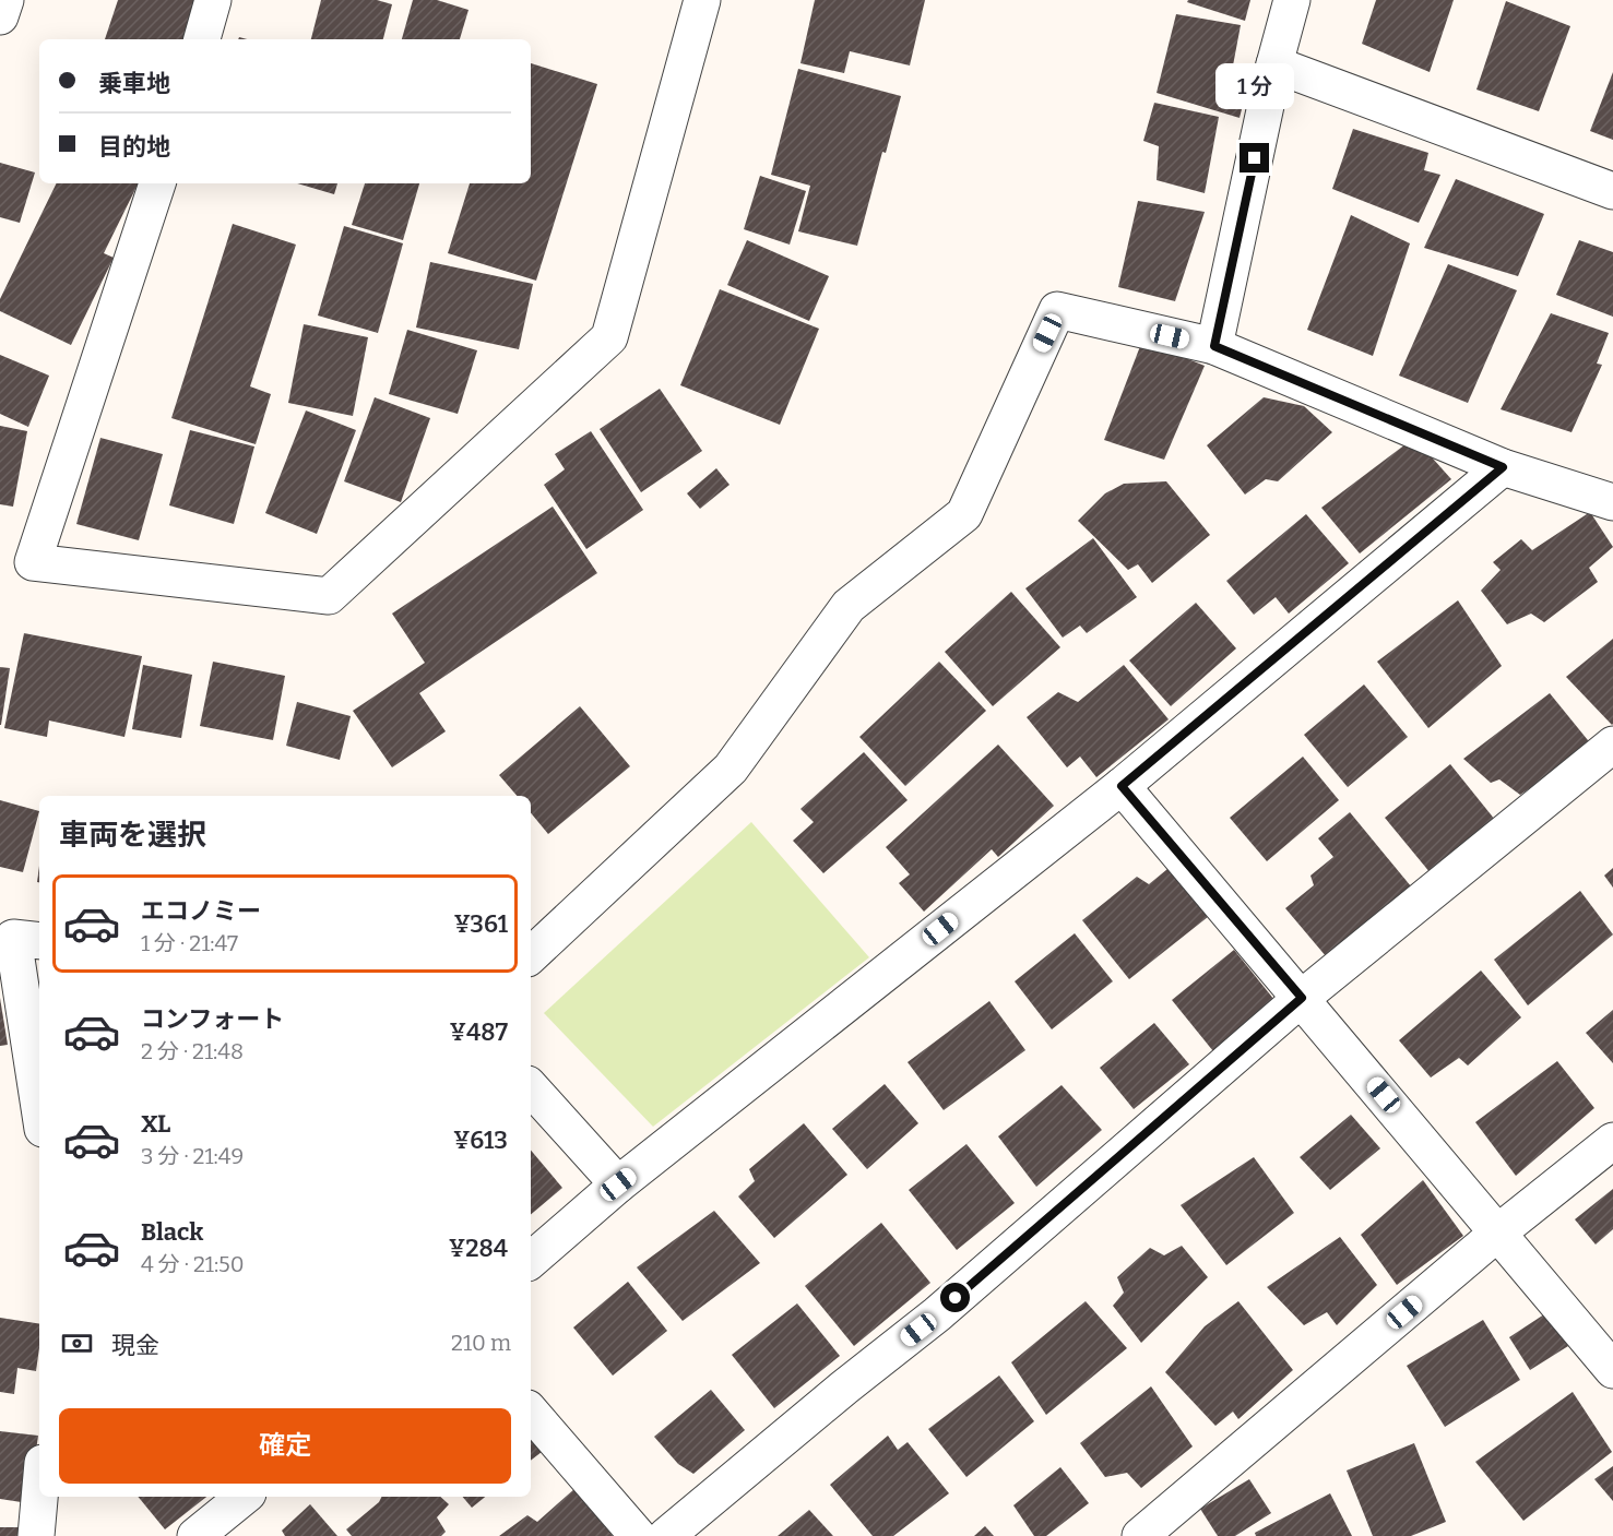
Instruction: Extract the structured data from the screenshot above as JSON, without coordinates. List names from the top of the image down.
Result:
{
  "page": {
    "banner": ["乗車地", "目的地"],
    "bubble": "1 分",
    "heading": "車両を選択",
    "list": [
      {
        "name": "エコノミー",
        "note": "1 分 · 21:47",
        "value": "¥361"
      },
      {
        "name": "コンフォート",
        "note": "2 分 · 21:48",
        "value": "¥487"
      },
      {
        "name": "XL",
        "note": "3 分 · 21:49",
        "value": "¥613"
      },
      {
        "name": "Black",
        "note": "4 分 · 21:50",
        "value": "¥284"
      }
    ],
    "pay": ["現金", "210 m"],
    "buttons": "確定"
  }
}
